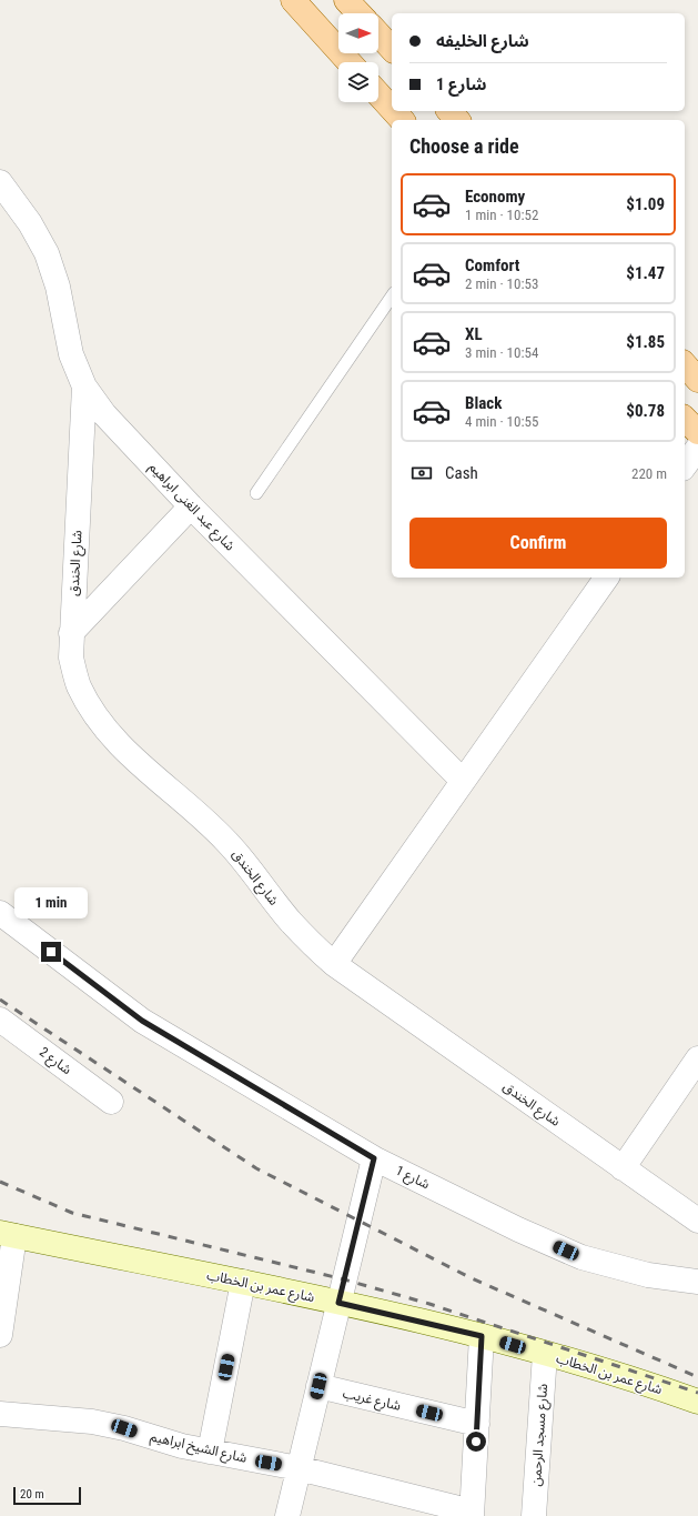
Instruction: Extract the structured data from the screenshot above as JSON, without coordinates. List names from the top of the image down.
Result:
{
  "streets": {
    "main road": ["شارع عمر بن الخطاب"],
    "street": [
      "شارع عبد الغنى ابراهيم",
      "شارع الخندق",
      "شارع 2",
      "شارع 1",
      "شارع غريب",
      "شارع مسجد الرحمن",
      "شارع الشيخ ابراهيم"
    ]
  },
  "crossings": [
    ["شارع عبد الغنى ابراهيم", "شارع الخندق"],
    ["شارع عمر بن الخطاب", "شارع مسجد الرحمن"]
  ],
  "scale_bar": "20 m",
  "north": "right",
  "page": {
    "banner": ["شارع الخليفه", "شارع 1"],
    "heading": "Choose a ride",
    "list": [
      {
        "name": "Economy",
        "note": "1 min · 10:52",
        "value": "$1.09"
      },
      {
        "name": "Comfort",
        "note": "2 min · 10:53",
        "value": "$1.47"
      },
      {
        "name": "XL",
        "note": "3 min · 10:54",
        "value": "$1.85"
      },
      {
        "name": "Black",
        "note": "4 min · 10:55",
        "value": "$0.78"
      }
    ],
    "pay": ["Cash", "220 m"],
    "buttons": "Confirm",
    "bubble": "1 min",
    "scale": "20 m"
  }
}
